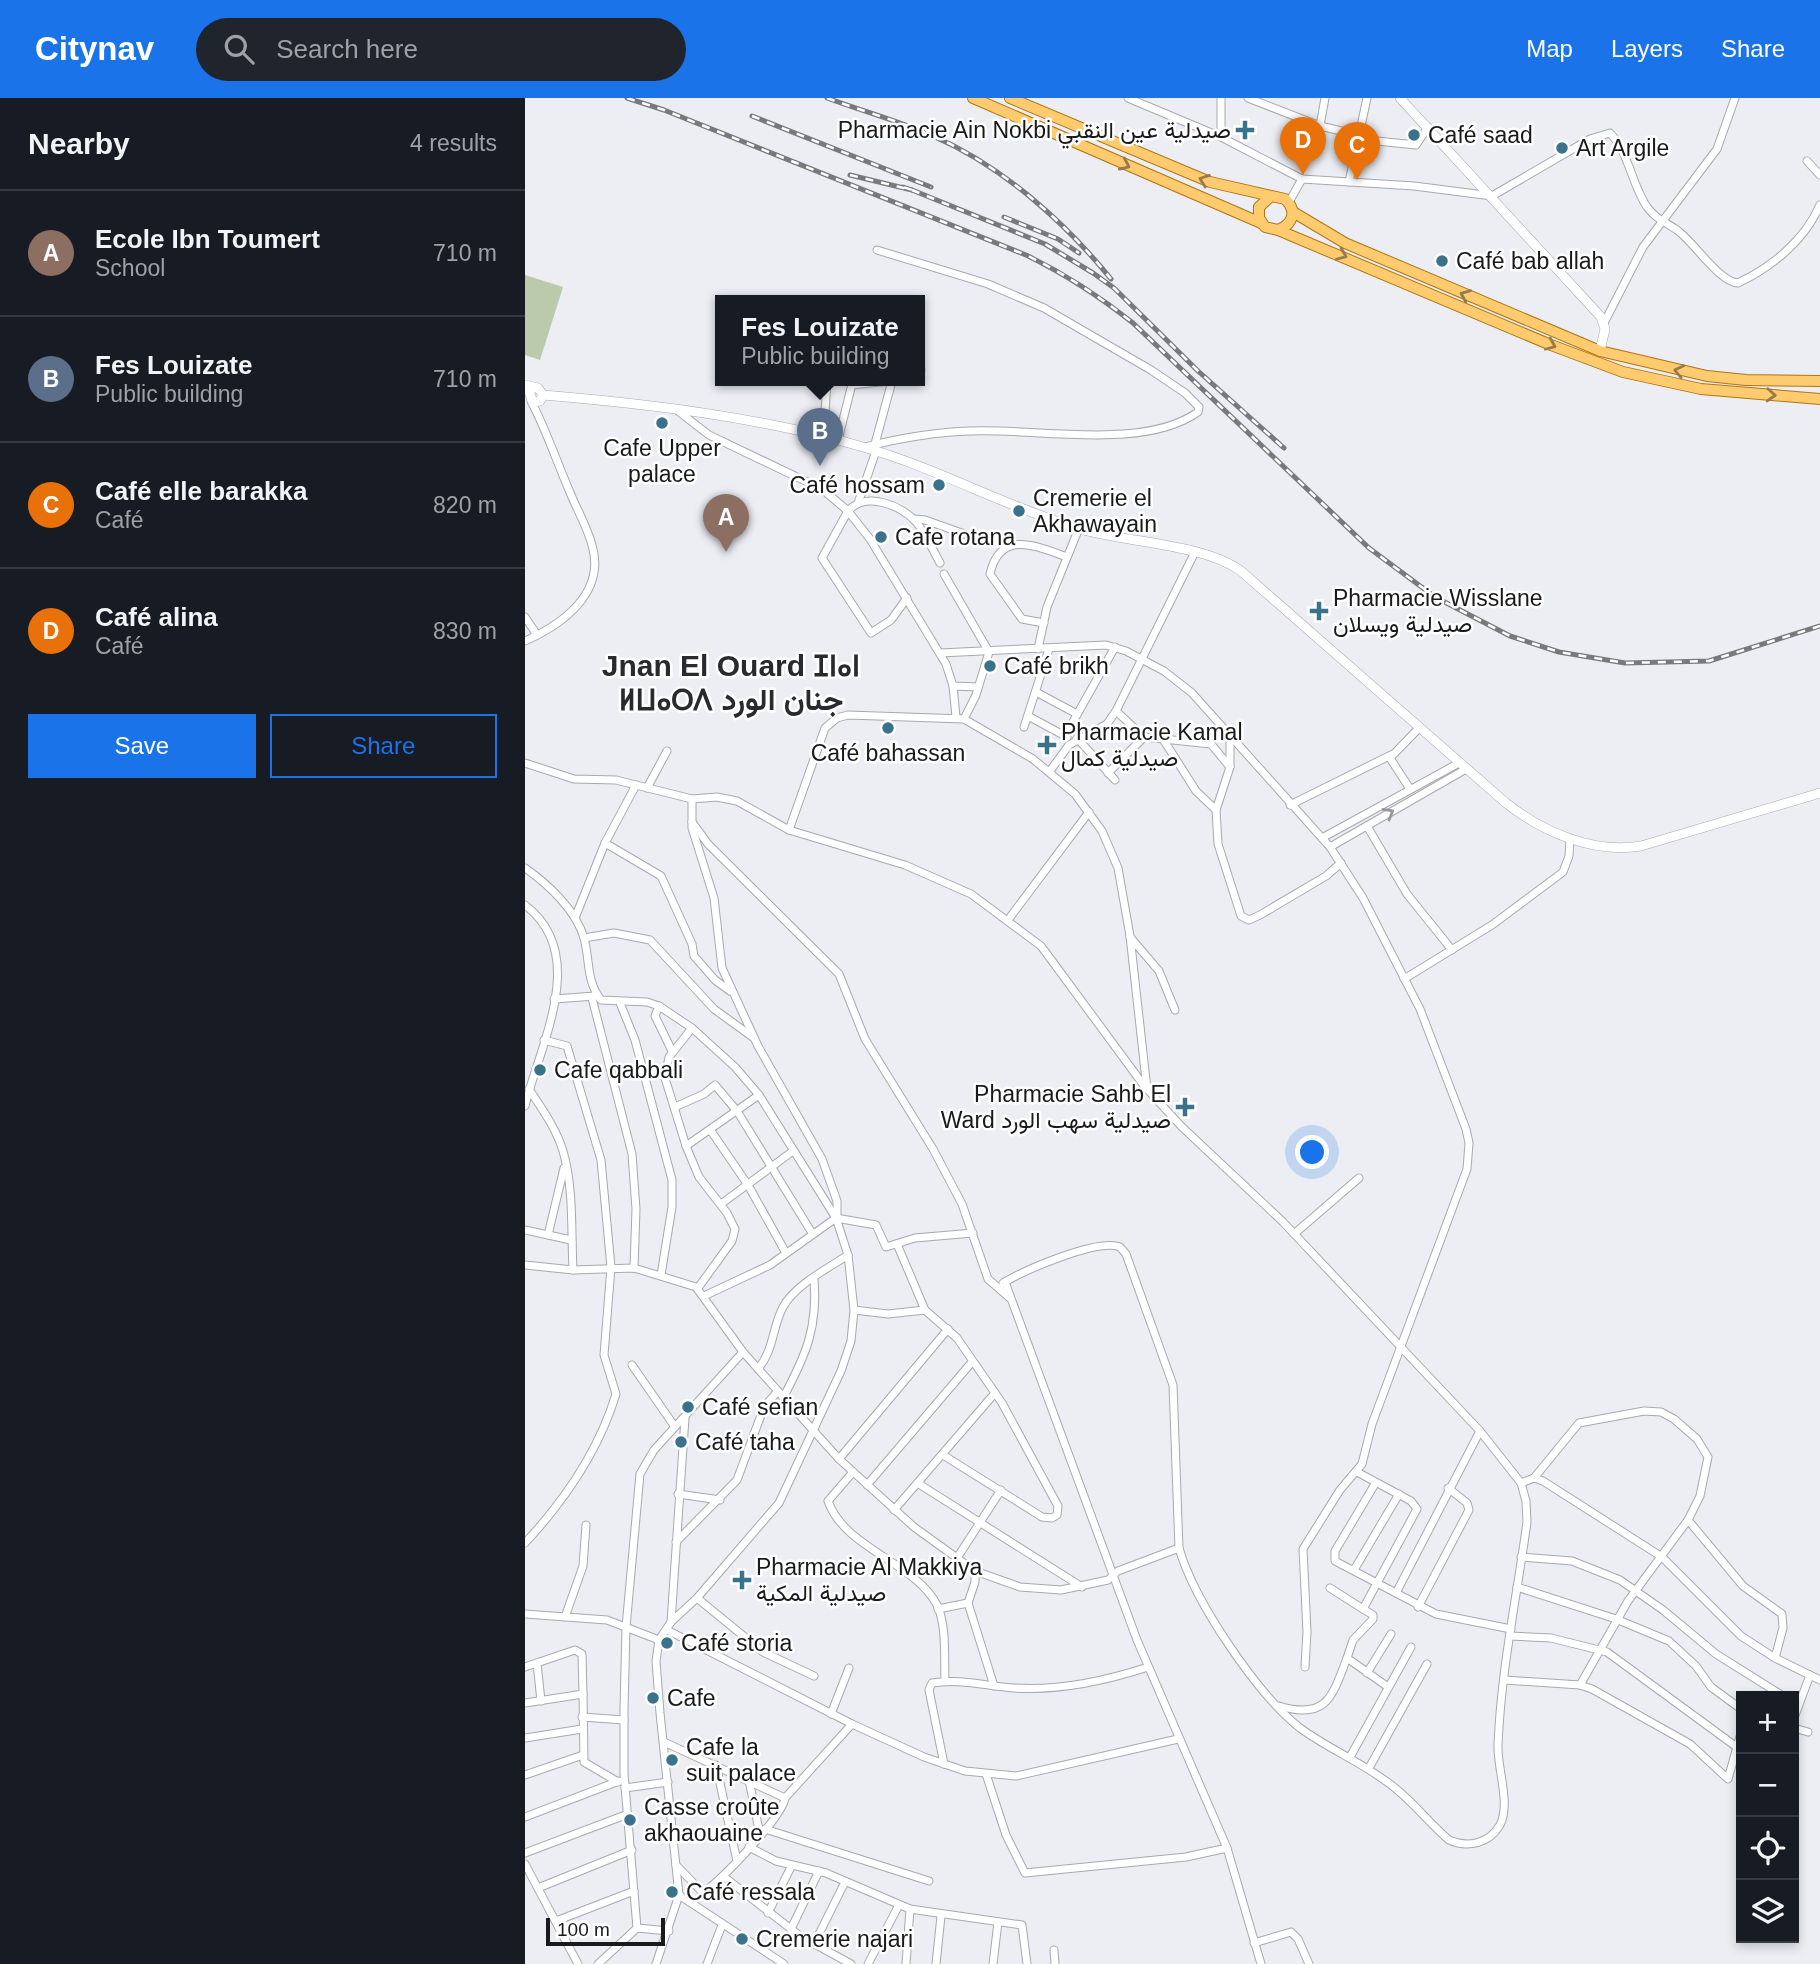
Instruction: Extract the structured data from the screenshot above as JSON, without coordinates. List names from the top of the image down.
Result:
{
  "districts": ["Jnan El Ouard ⵊⵏⴰⵏ ⵍⵡⴰⵔⴷ جنان الورد"],
  "places": {
    "health": [
      "Pharmacie Ain Nokbi صيدلية عين النقبي",
      "Pharmacie Wisslane صيدلية ويسلان",
      "Pharmacie Kamal صيدلية كمال",
      "Pharmacie Sahb El Ward صيدلية سهب الورد",
      "Pharmacie Al Makkiya صيدلية المكية"
    ],
    "other": [
      "Café saad",
      "Art Argile",
      "Café bab allah",
      "Cafe Upper palace",
      "Café hossam",
      "Cremerie el Akhawayain",
      "Cafe rotana",
      "Café brikh",
      "Café bahassan",
      "Cafe qabbali",
      "Café sefian",
      "Café taha",
      "Café storia",
      "Cafe",
      "Cafe la suit palace",
      "Casse croûte akhaouaine",
      "Café ressala",
      "Cremerie najari"
    ]
  },
  "scale_bar": "100 m",
  "page": {
    "header": "Citynav",
    "search": "Search here",
    "nav": ["Map", "Layers", "Share"],
    "heading": ["Nearby", "4 results"],
    "pins": [
      "D",
      "C",
      "B",
      "A"
    ],
    "list": [
      {
        "mark": "A",
        "name": "Ecole Ibn Toumert",
        "note": "School",
        "value": "710 m"
      },
      {
        "mark": "B",
        "name": "Fes Louizate",
        "note": "Public building",
        "value": "710 m"
      },
      {
        "mark": "C",
        "name": "Café elle barakka",
        "note": "Café",
        "value": "820 m"
      },
      {
        "mark": "D",
        "name": "Café alina",
        "note": "Café",
        "value": "830 m"
      }
    ],
    "popup": ["Fes Louizate", "Public building"],
    "buttons": ["Save", "Share"],
    "map_buttons": ["+", "−"],
    "scale": "100 m"
  }
}
